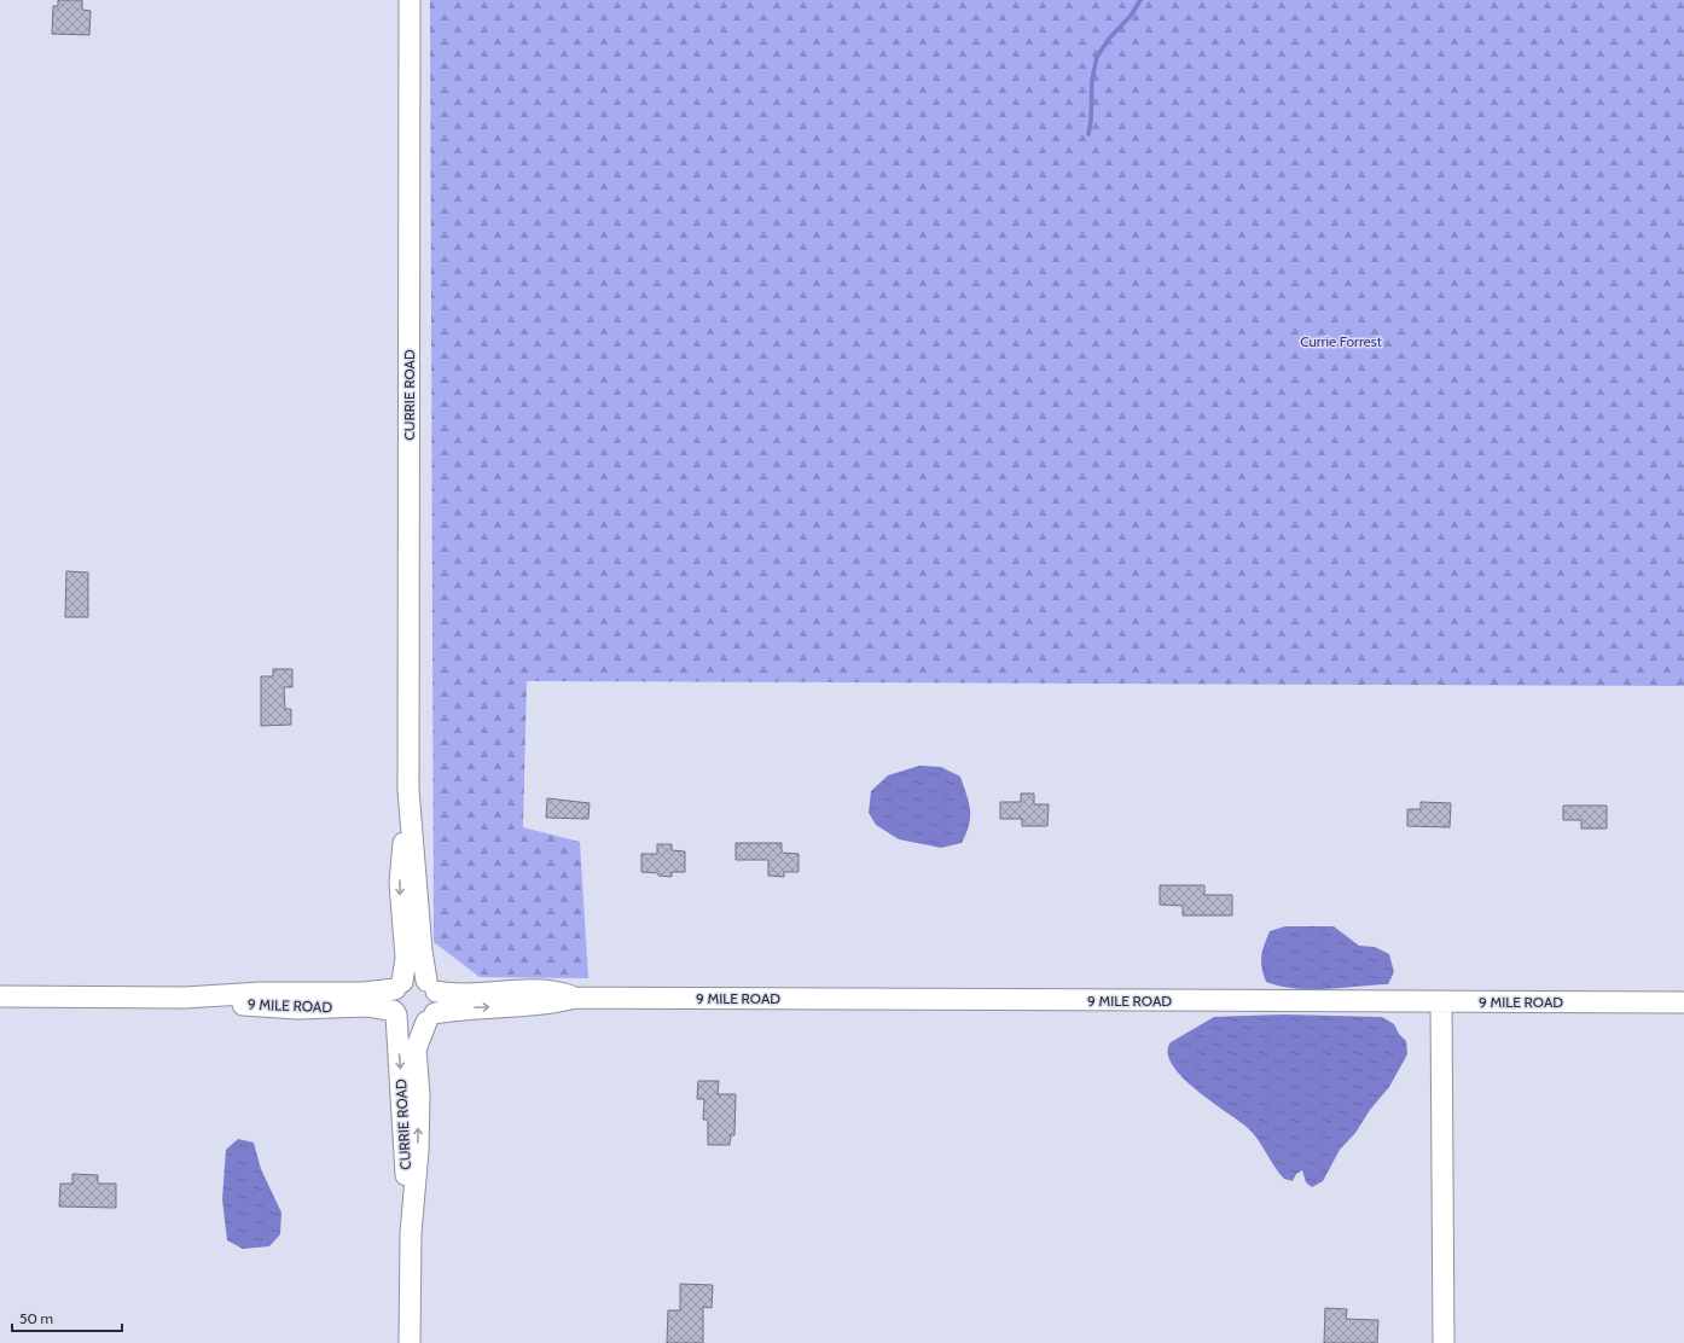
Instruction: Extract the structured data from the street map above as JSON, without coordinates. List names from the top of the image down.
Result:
{
  "streets": {
    "street": ["CURRIE ROAD", "9 MILE ROAD"]
  },
  "crossings": [
    ["CURRIE ROAD", "9 MILE ROAD"]
  ],
  "parks": ["Currie Forrest"],
  "scale_bar": "50 m"
}
